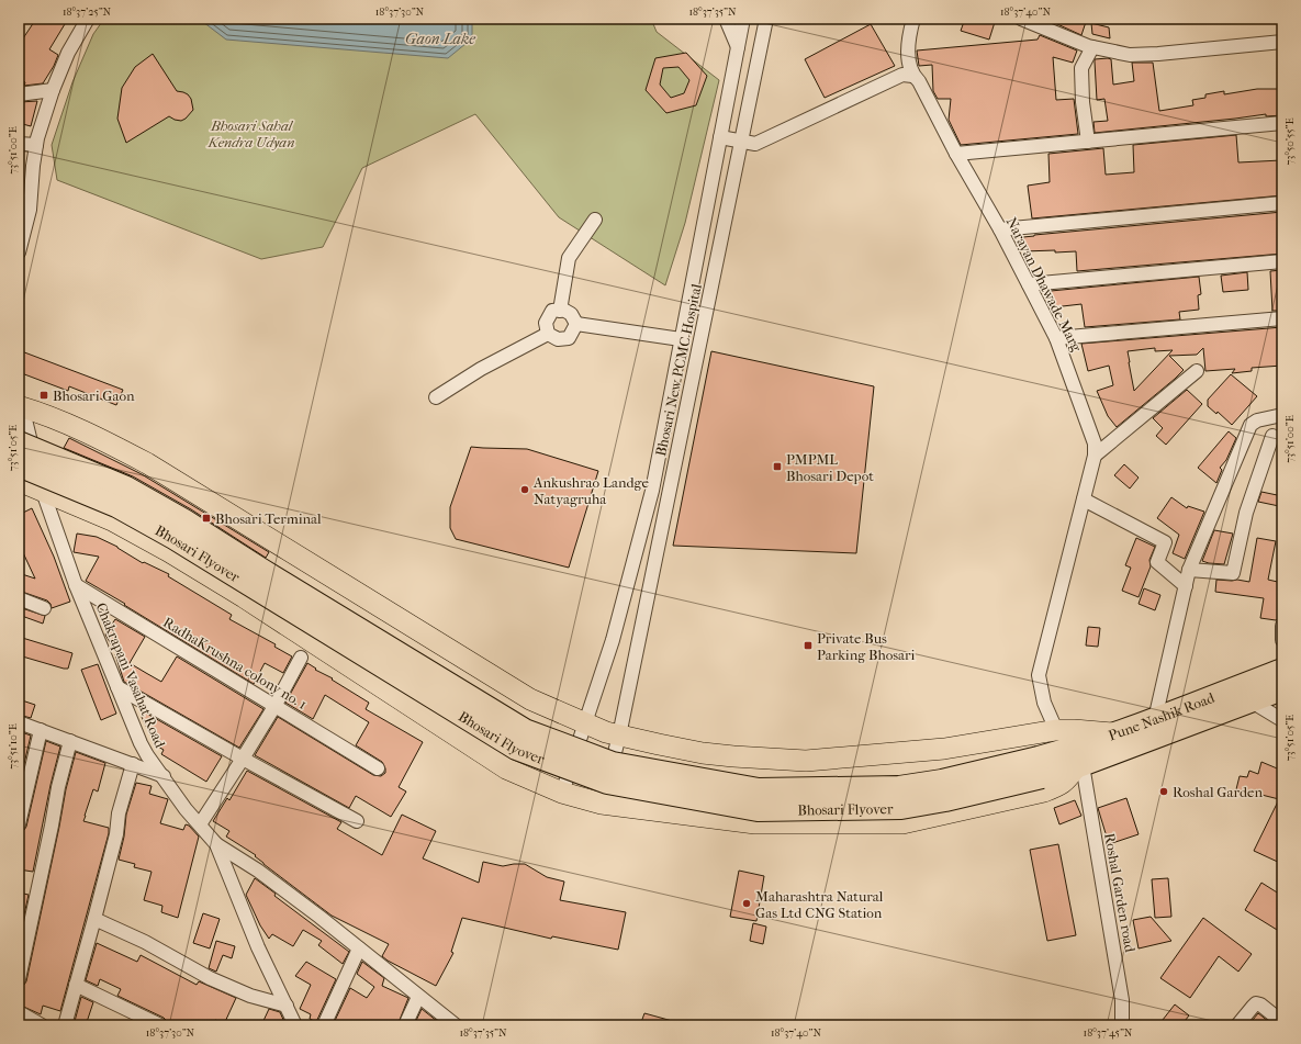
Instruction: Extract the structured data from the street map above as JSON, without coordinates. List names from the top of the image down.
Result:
{
  "streets": {
    "highway": ["Bhosari Flyover", "Pune Nashik Road"],
    "street": [
      "Narayan Dhawade Marg",
      "Bhosari New PCMC Hospital",
      "RadhaKrushna colony no. 1",
      "Chakrapani Vasahat Road",
      "Roshal Garden road"
    ]
  },
  "crossings": [
    ["Bhosari Flyover", "Pune Nashik Road"],
    ["RadhaKrushna colony no. 1", "Chakrapani Vasahat Road"],
    ["Pune Nashik Road", "Roshal Garden road"]
  ],
  "water": ["Gaon Lake"],
  "parks": ["Bhosari Sahal Kendra Udyan"],
  "places": {
    "transit": [
      "Bhosari Gaon",
      "PMPML Bhosari Depot",
      "Bhosari Terminal",
      "Private Bus Parking Bhosari"
    ],
    "other": ["Ankushrao Landge Natyagruha", "Roshal Garden", "Maharashtra Natural Gas Ltd CNG Station"]
  },
  "coordinates": [
    "18°37'25\"N",
    "18°37'30\"N",
    "18°37'35\"N",
    "18°37'40\"N",
    "73°50'55\"E",
    "73°51'00\"E",
    "73°51'05\"E",
    "73°51'10\"E",
    "18°37'45\"N"
  ]
}
